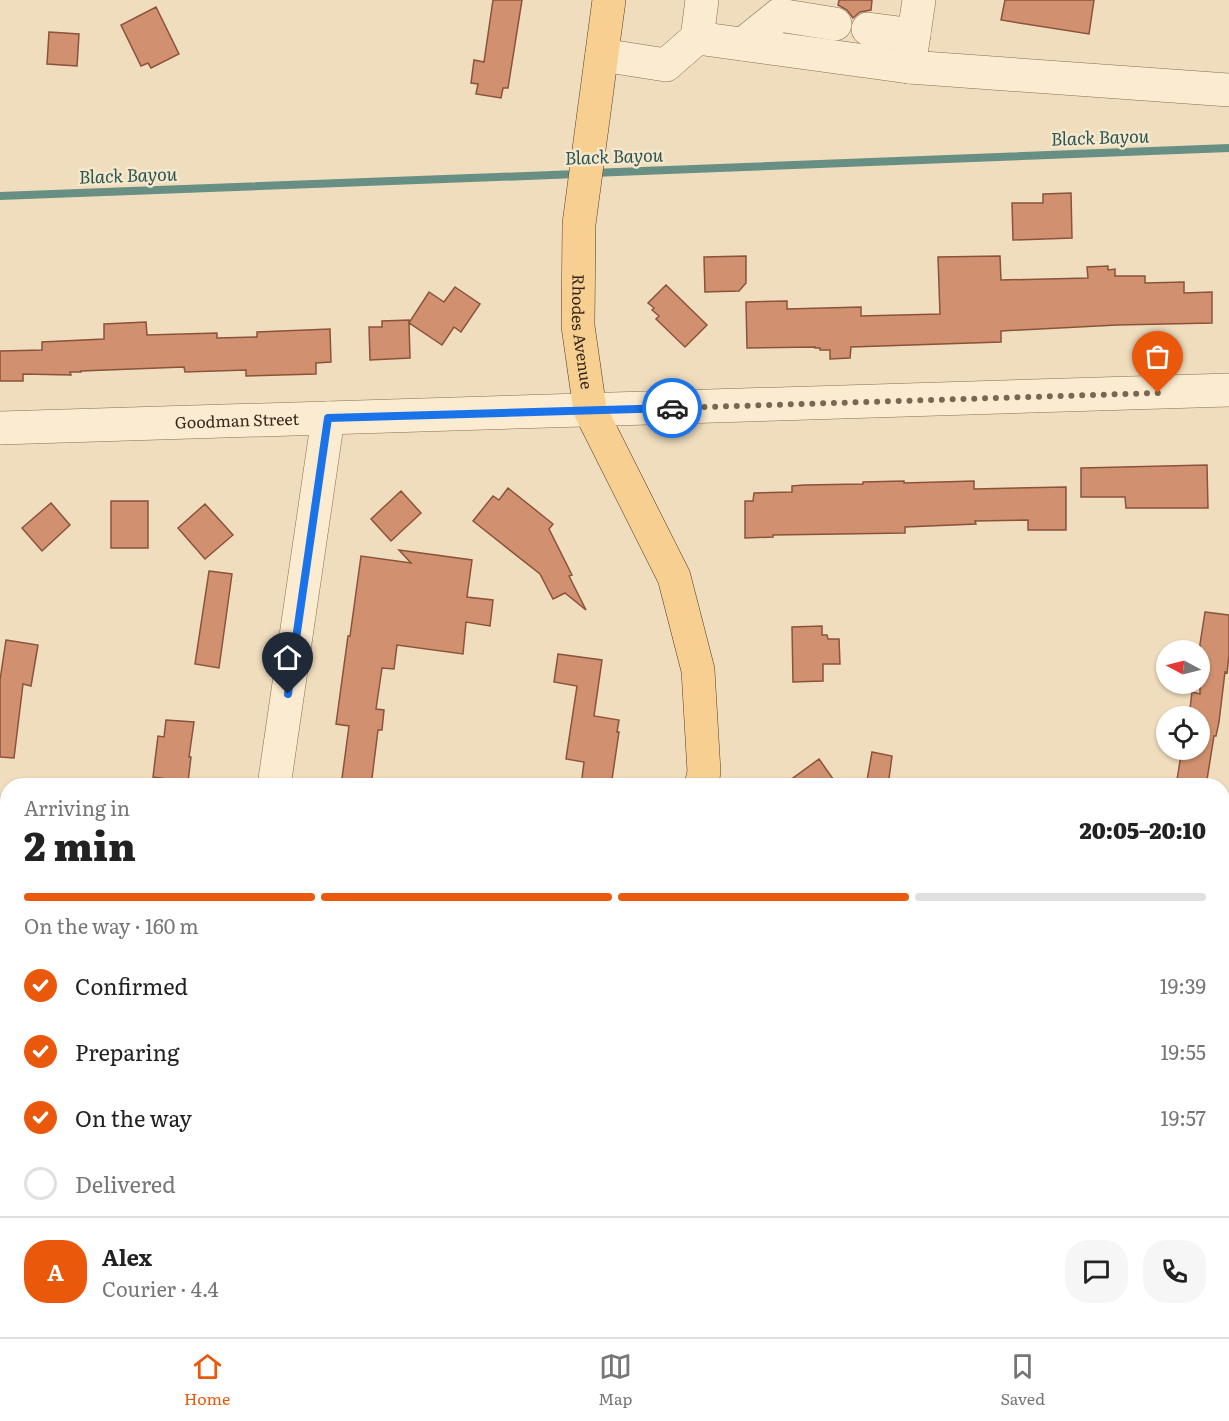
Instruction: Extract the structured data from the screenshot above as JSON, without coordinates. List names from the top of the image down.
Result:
{
  "streets": {
    "main road": ["Rhodes Avenue"],
    "street": ["Goodman Street"]
  },
  "crossings": [
    ["Rhodes Avenue", "Goodman Street"]
  ],
  "water": ["Black Bayou"],
  "north": "left",
  "page": {
    "heading": ["2 min", "Arriving in", "20:05–20:10"],
    "panel": ["Alex", "Courier · 4.4"],
    "bar": "On the way · 160 m",
    "list": [
      ["Confirmed", "19:39"],
      ["Preparing", "19:55"],
      ["On the way", "19:57"],
      "Delivered"
    ],
    "round": "A",
    "tabs": ["Home", "Map", "Saved"]
  }
}
